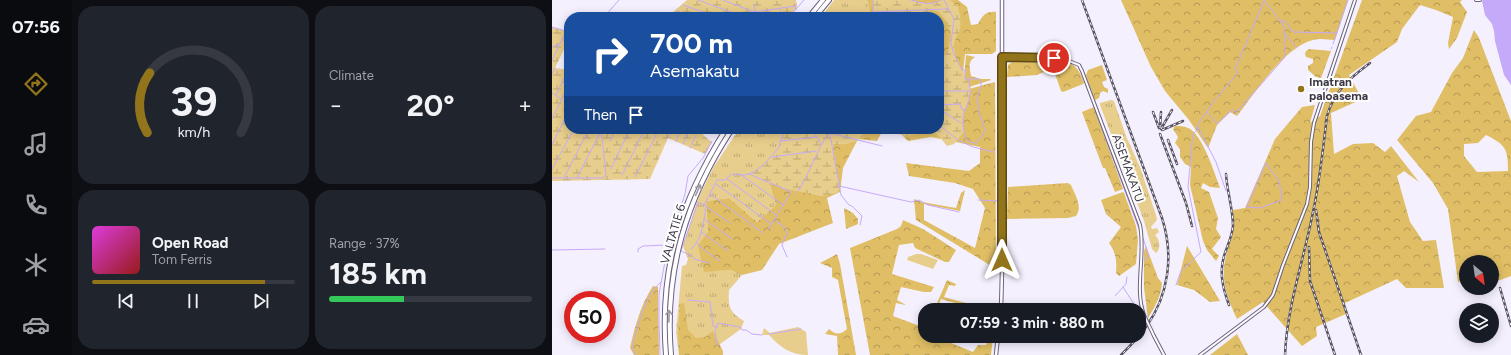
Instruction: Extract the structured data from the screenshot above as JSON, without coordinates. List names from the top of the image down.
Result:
{
  "streets": {
    "highway": ["VALTATIE 6"],
    "street": ["ASEMAKATU"]
  },
  "places": ["Imatran paloasema"],
  "north": "bottom right",
  "page": {
    "tabs": "07:56",
    "tile": [
      "Climate",
      ["Range · 37%", "185 km"]
    ],
    "turn": ["700 m", "Asemakatu"],
    "heat": ["−", "20°", "+"],
    "then": "Then",
    "song": ["Open Road", "Tom Ferris"],
    "limit": "50",
    "trip": "07:59 · 3 min · 880 m",
    "gauge": ["39", "km/h"]
  }
}
